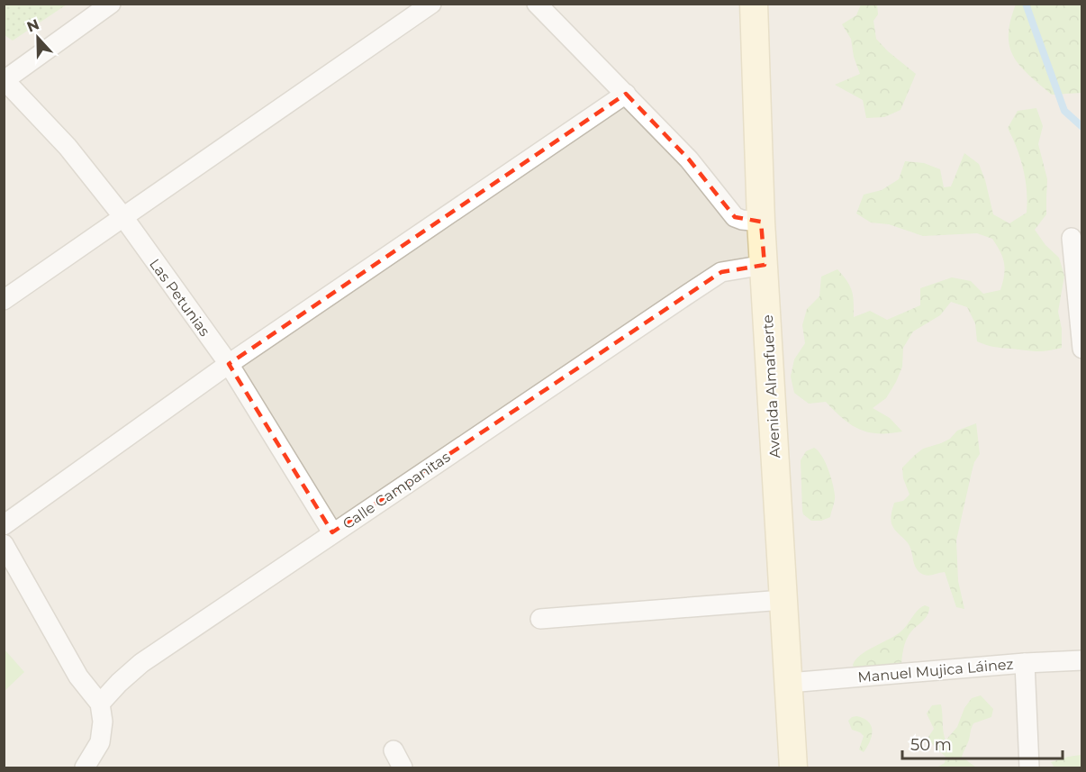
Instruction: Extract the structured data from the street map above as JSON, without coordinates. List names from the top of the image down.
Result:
{
  "streets": {
    "street": [
      "Las Petunias",
      "Avenida Almafuerte",
      "Calle Campanitas",
      "Manuel Mujica Láinez"
    ]
  },
  "crossings": [
    ["Las Petunias", "Calle Campanitas"],
    ["Avenida Almafuerte", "Calle Campanitas"],
    ["Avenida Almafuerte", "Manuel Mujica Láinez"]
  ],
  "scale_bar": "50 m",
  "north": "top"
}
